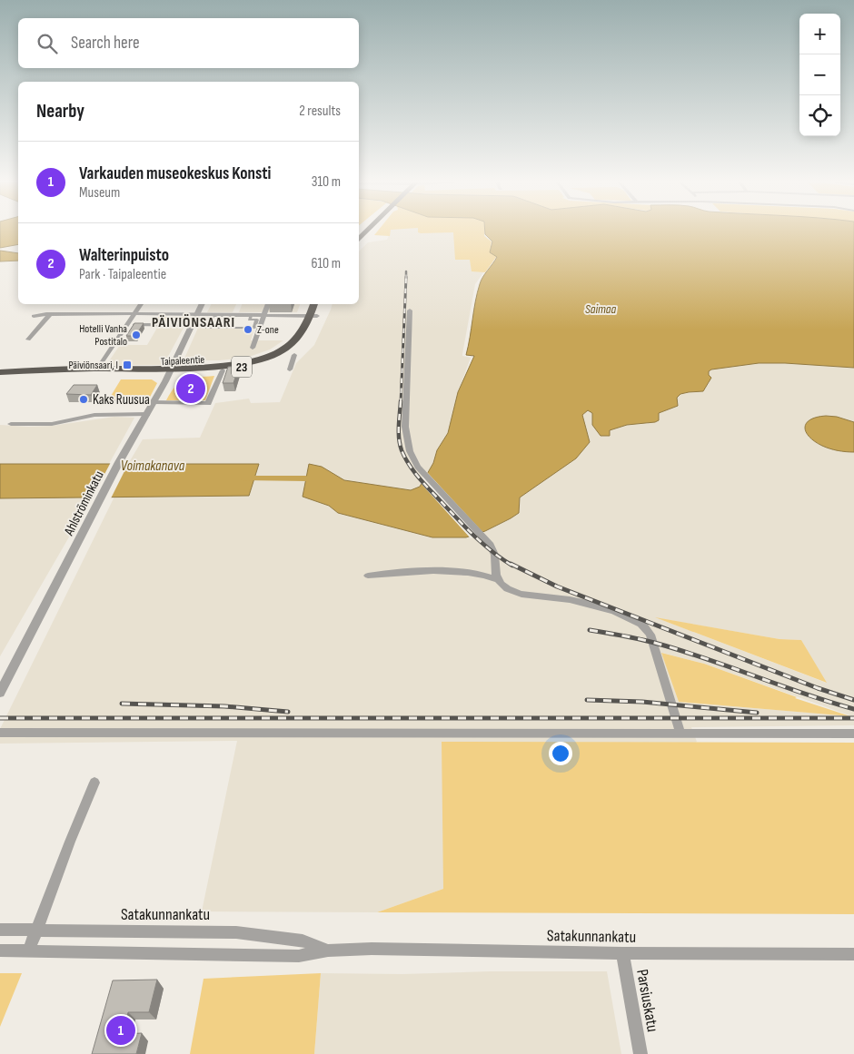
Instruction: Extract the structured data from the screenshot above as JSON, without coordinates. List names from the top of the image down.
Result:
{
  "streets": {
    "highway": ["Taipaleentie", "23"],
    "street": ["Ahlströminkatu", "Satakunnankatu", "Parsiuskatu"]
  },
  "crossings": [
    ["Taipaleentie", "Ahlströminkatu"],
    ["Satakunnankatu", "Parsiuskatu"]
  ],
  "districts": ["PÄIVIÖNSAARI"],
  "water": ["Saimaa", "Voimakanava"],
  "places": {
    "other": ["Z-one", "Hotelli Vanha Postitalo", "Kaks Ruusua"],
    "transit": ["Päiviönsaari, I"]
  },
  "page": {
    "map_buttons": ["+", "−"],
    "search": "Search here",
    "heading": ["Nearby", "2 results"],
    "list": [
      {
        "mark": "1",
        "name": "Varkauden museokeskus Konsti",
        "note": "Museum",
        "value": "310 m"
      },
      {
        "mark": "2",
        "name": "Walterinpuisto",
        "note": "Park · Taipaleentie",
        "value": "610 m"
      }
    ],
    "pins": ["2", "1"]
  }
}
